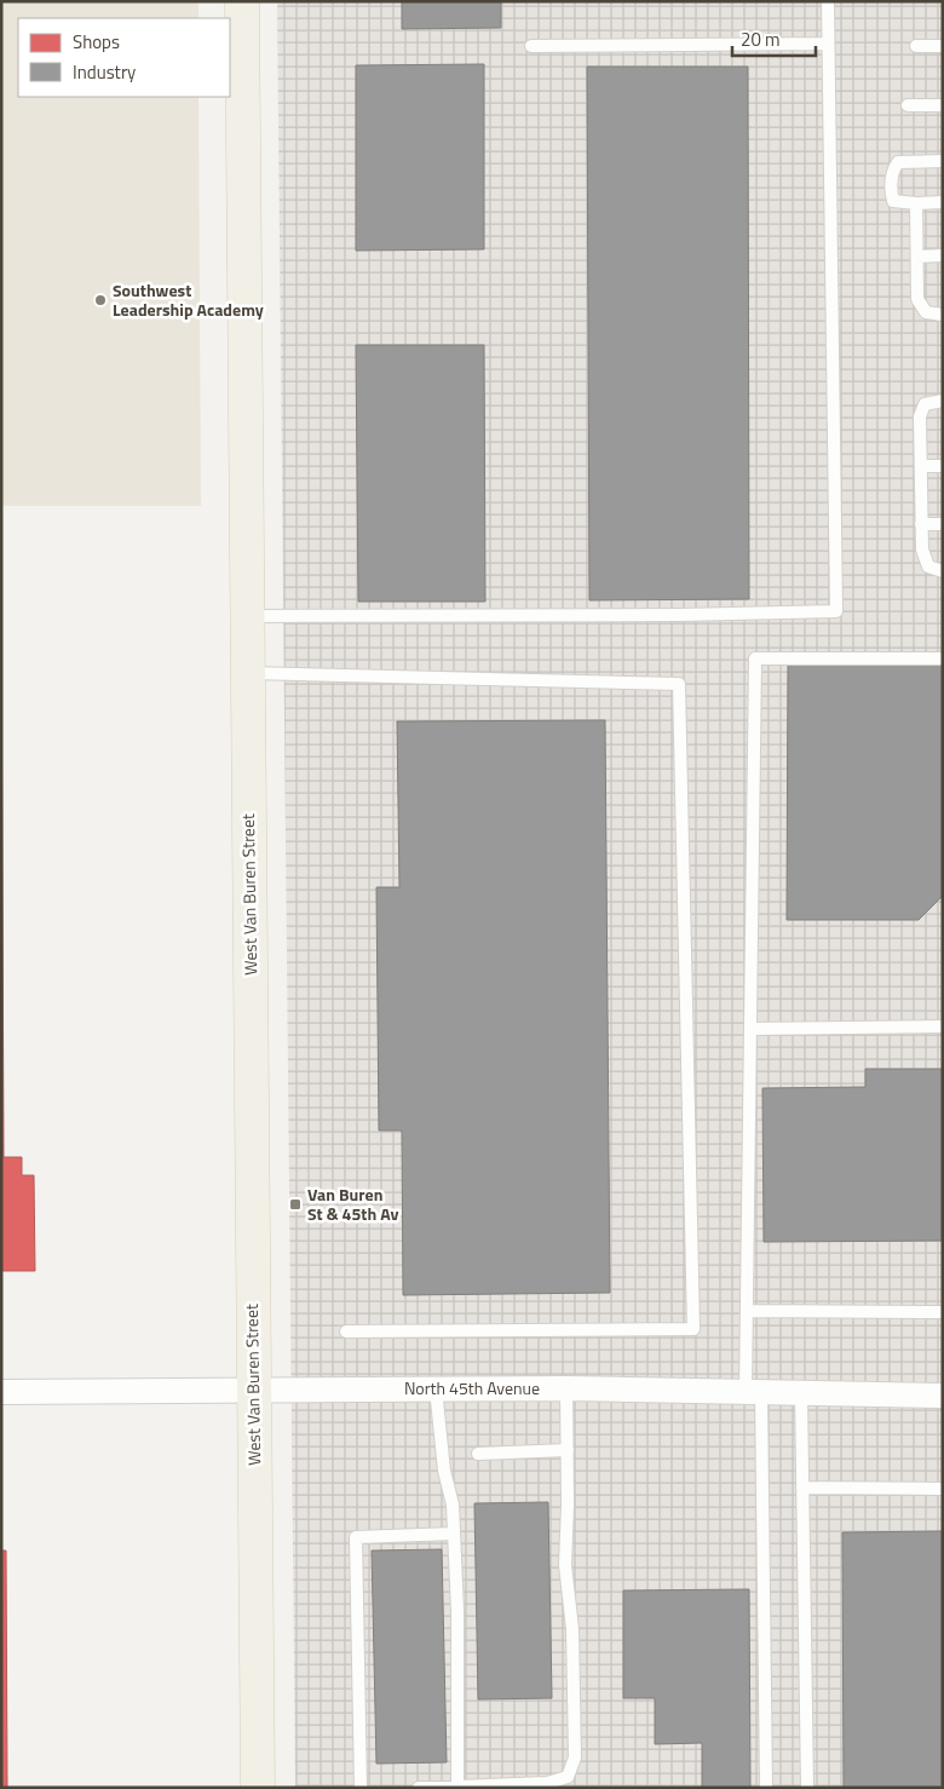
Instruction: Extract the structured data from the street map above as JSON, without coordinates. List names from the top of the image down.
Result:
{
  "streets": {
    "main road": ["West Van Buren Street"],
    "street": ["North 45th Avenue"]
  },
  "crossings": [
    ["West Van Buren Street", "North 45th Avenue"]
  ],
  "places": {
    "other": ["Southwest Leadership Academy"],
    "transit": ["Van Buren St & 45th Av"]
  },
  "legend": ["Shops", "Industry"],
  "scale_bar": "20 m"
}
